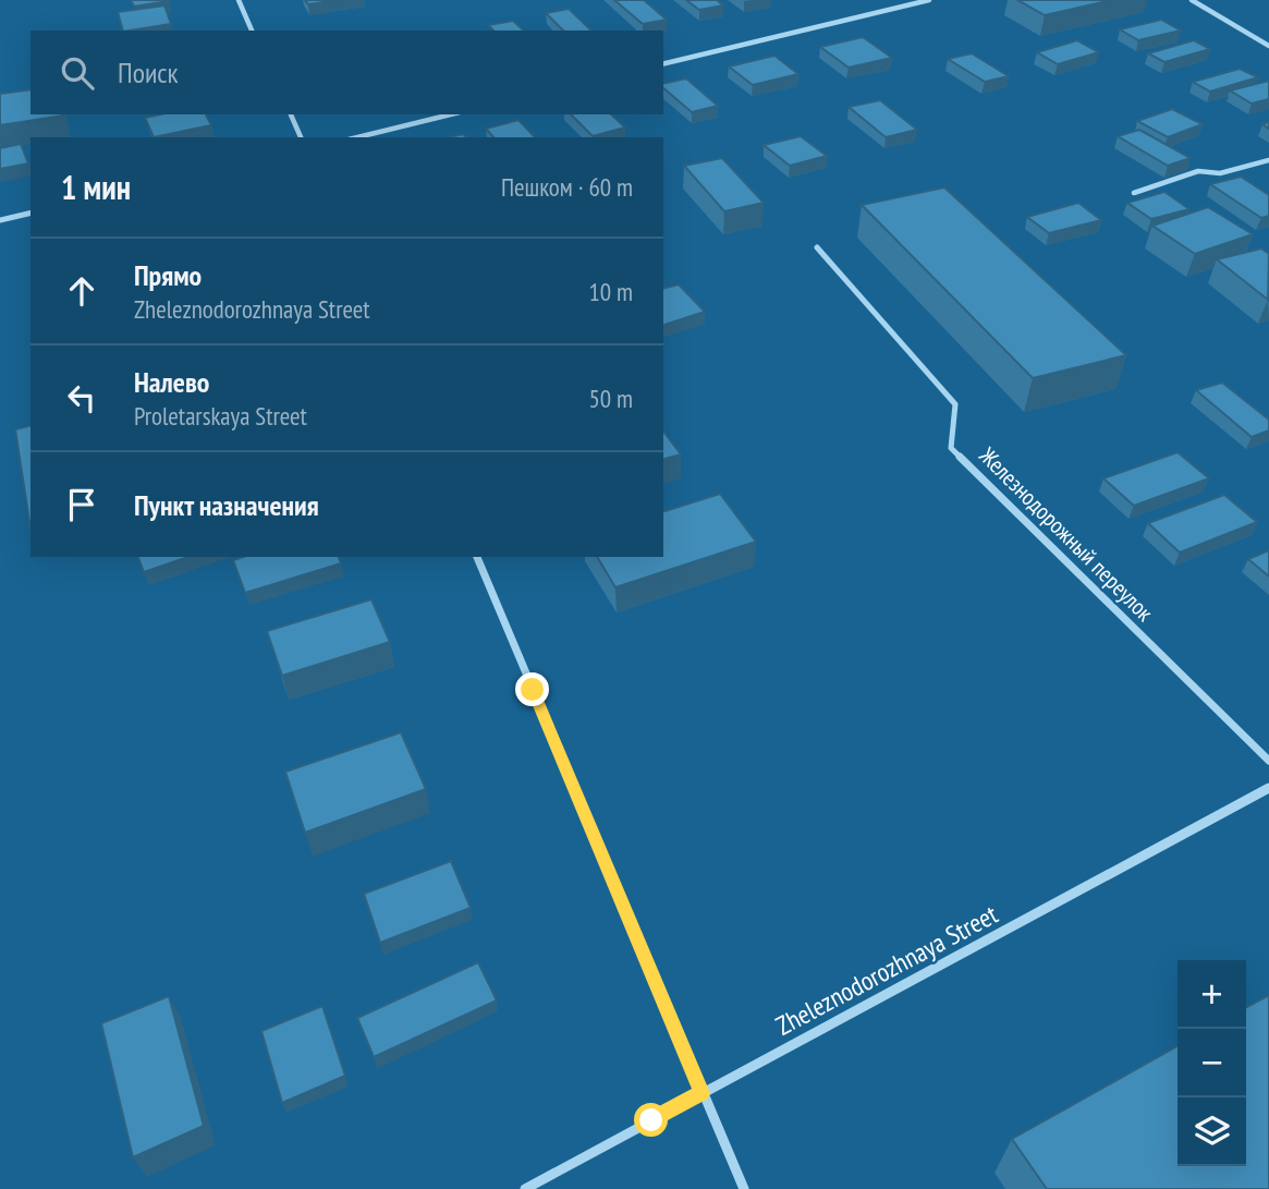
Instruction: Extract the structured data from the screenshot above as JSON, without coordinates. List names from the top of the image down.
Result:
{
  "streets": {
    "street": ["Железнодорожный переулок", "Zheleznodorozhnaya Street"]
  },
  "page": {
    "search": "Поиск",
    "heading": ["1 мин", "Пешком · 60 m"],
    "list": [
      ["Прямо", "Zheleznodorozhnaya Street", "10 m"],
      ["Налево", "Proletarskaya Street", "50 m"],
      "Пункт назначения"
    ],
    "map_buttons": ["+", "−"]
  }
}
